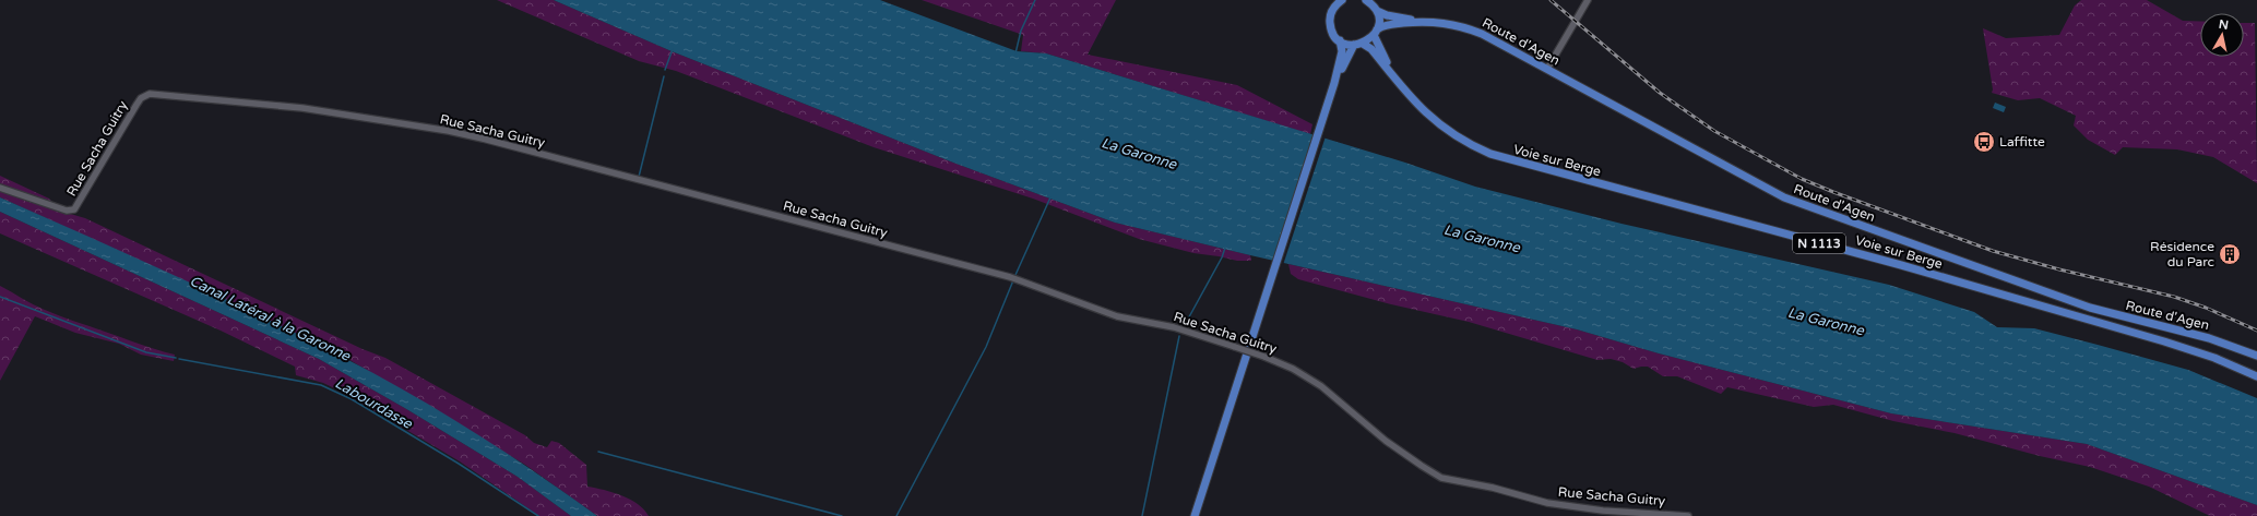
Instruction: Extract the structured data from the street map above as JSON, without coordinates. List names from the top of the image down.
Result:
{
  "streets": {
    "main road": ["Route d'Agen", "Voie sur Berge", "N 1113"],
    "street": ["Rue Sacha Guitry"]
  },
  "crossings": [
    ["Route d'Agen", "N 1113"],
    ["Voie sur Berge", "N 1113"]
  ],
  "water": ["La Garonne", "Canal Latéral à la Garonne", "Labourdasse"],
  "places": {
    "bus stop": ["Laffitte"],
    "building": ["Résidence du Parc"]
  },
  "north": "top"
}
